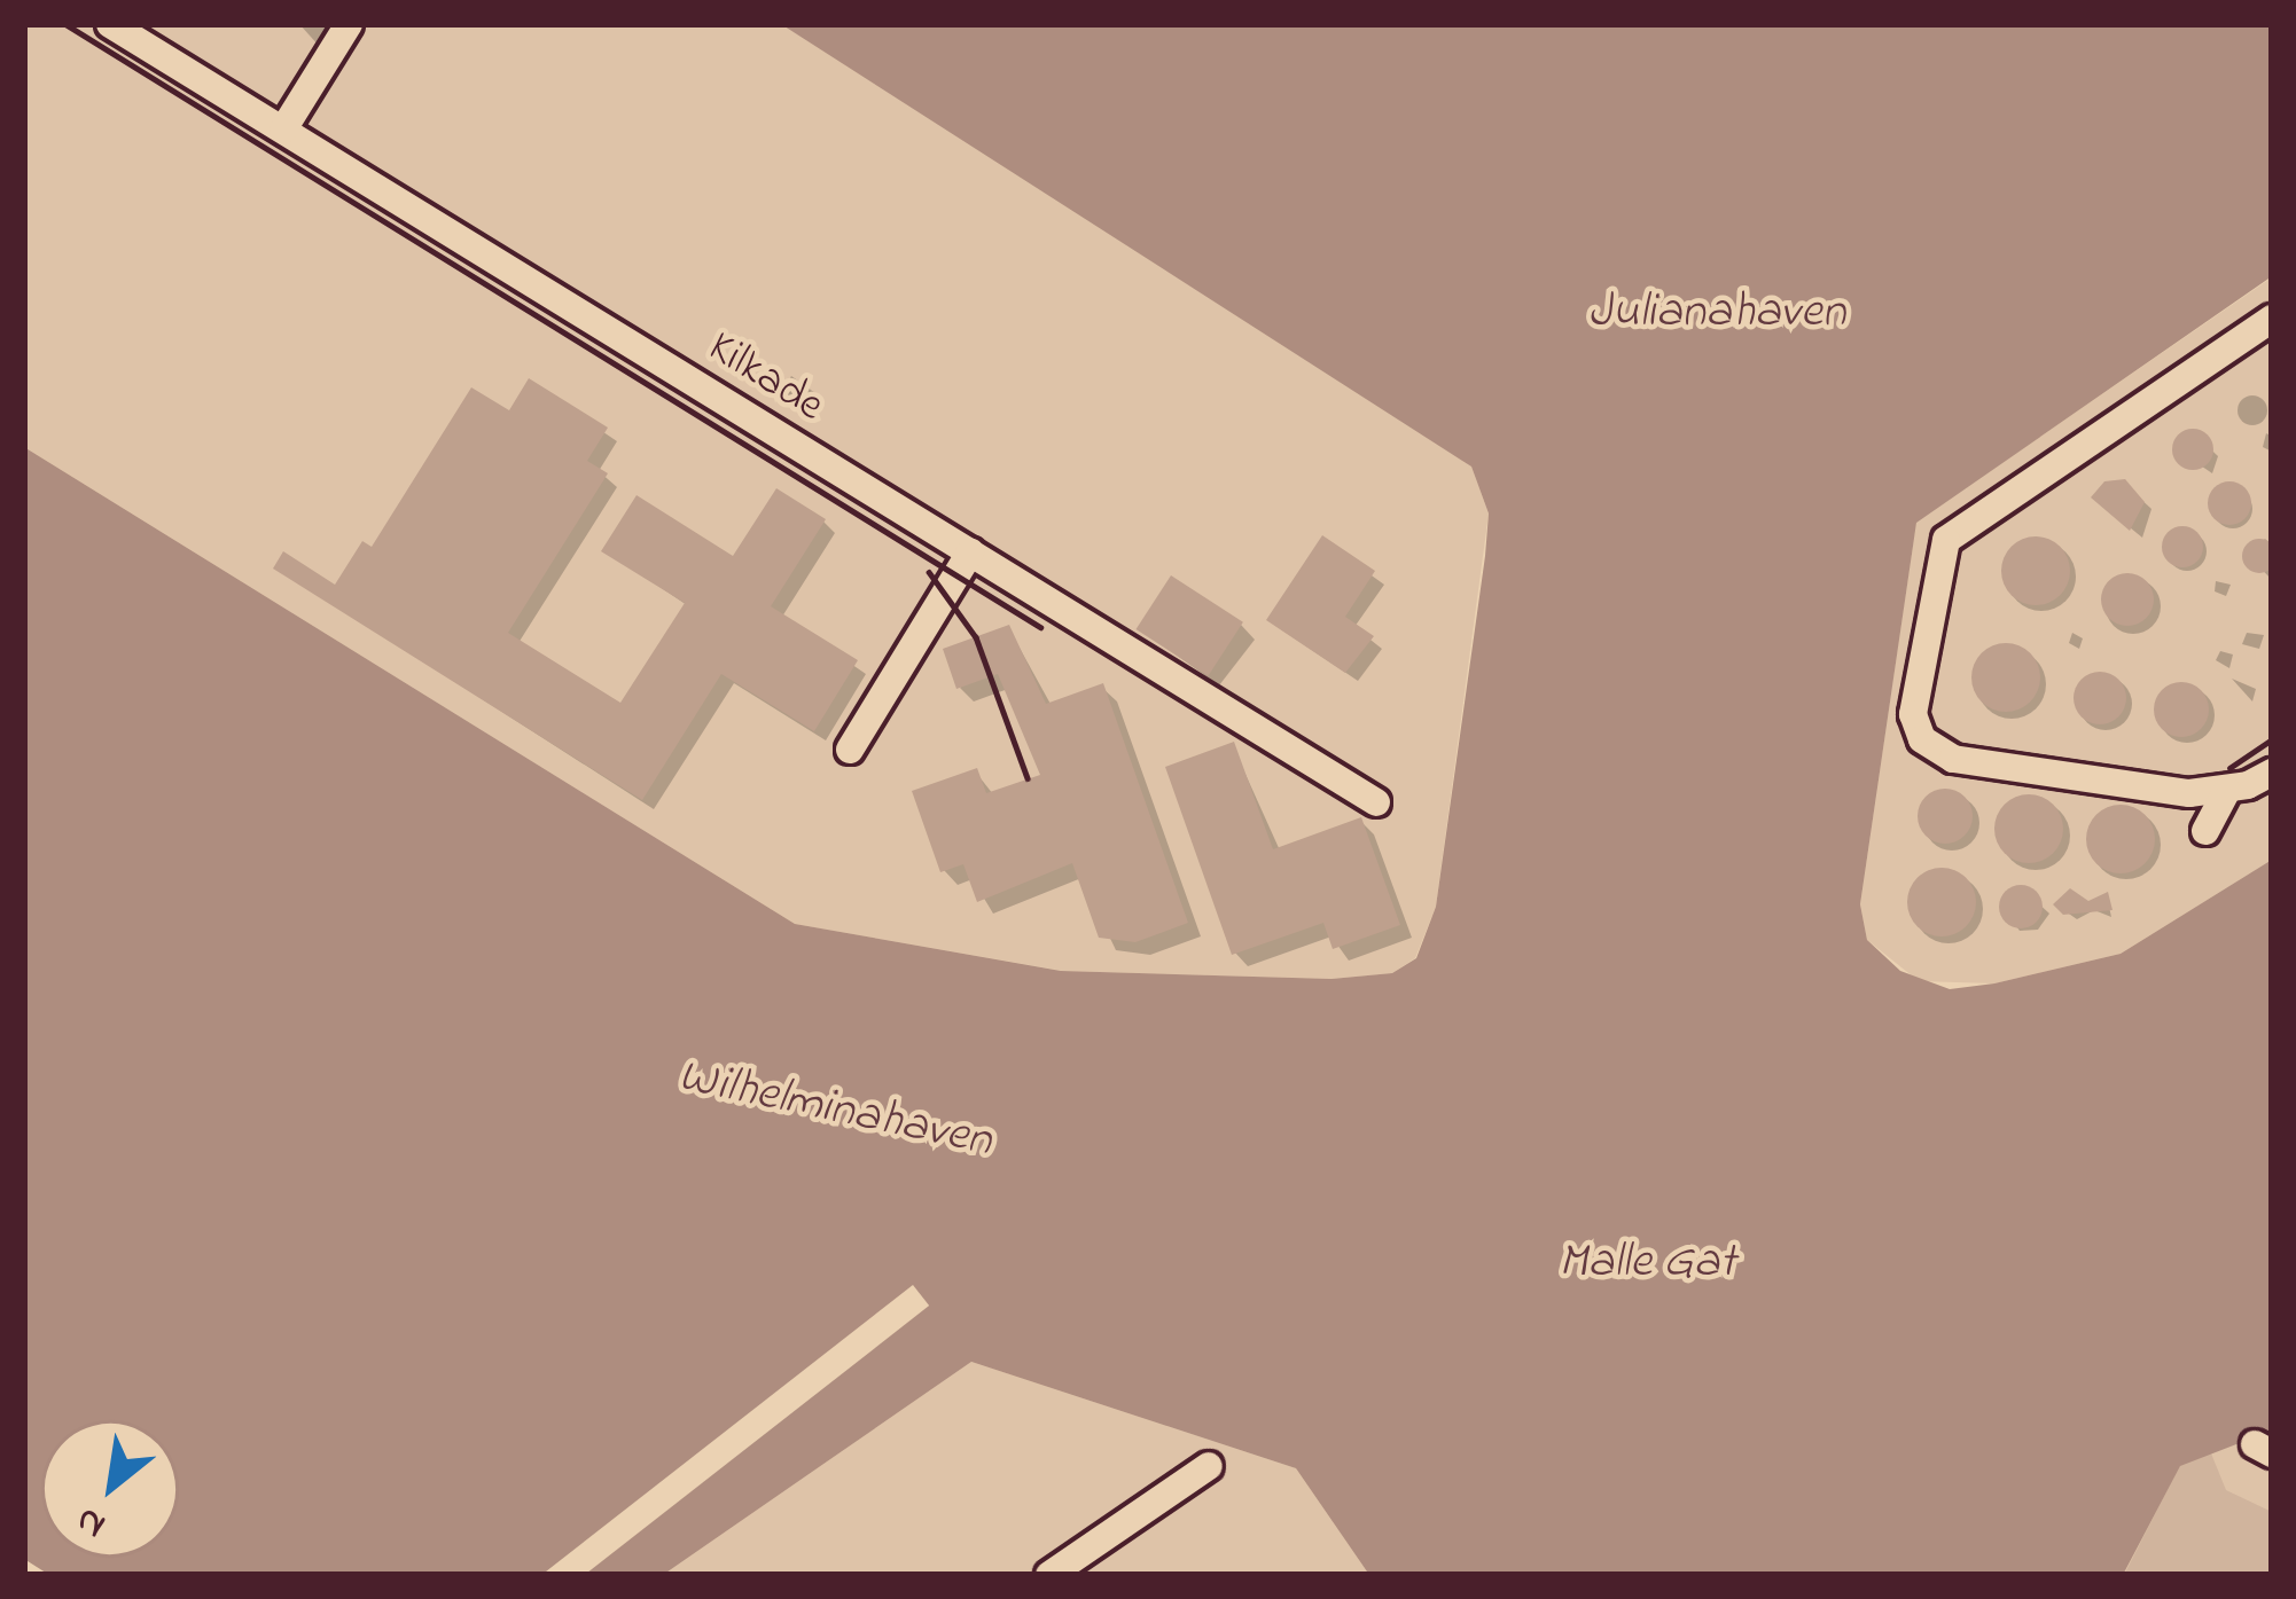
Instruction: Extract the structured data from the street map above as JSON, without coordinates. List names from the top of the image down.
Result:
{
  "streets": {
    "street": ["Kilkade"]
  },
  "water": ["Julianahaven", "Wilhelminahaven", "Malle Gat"],
  "north": "bottom left"
}
